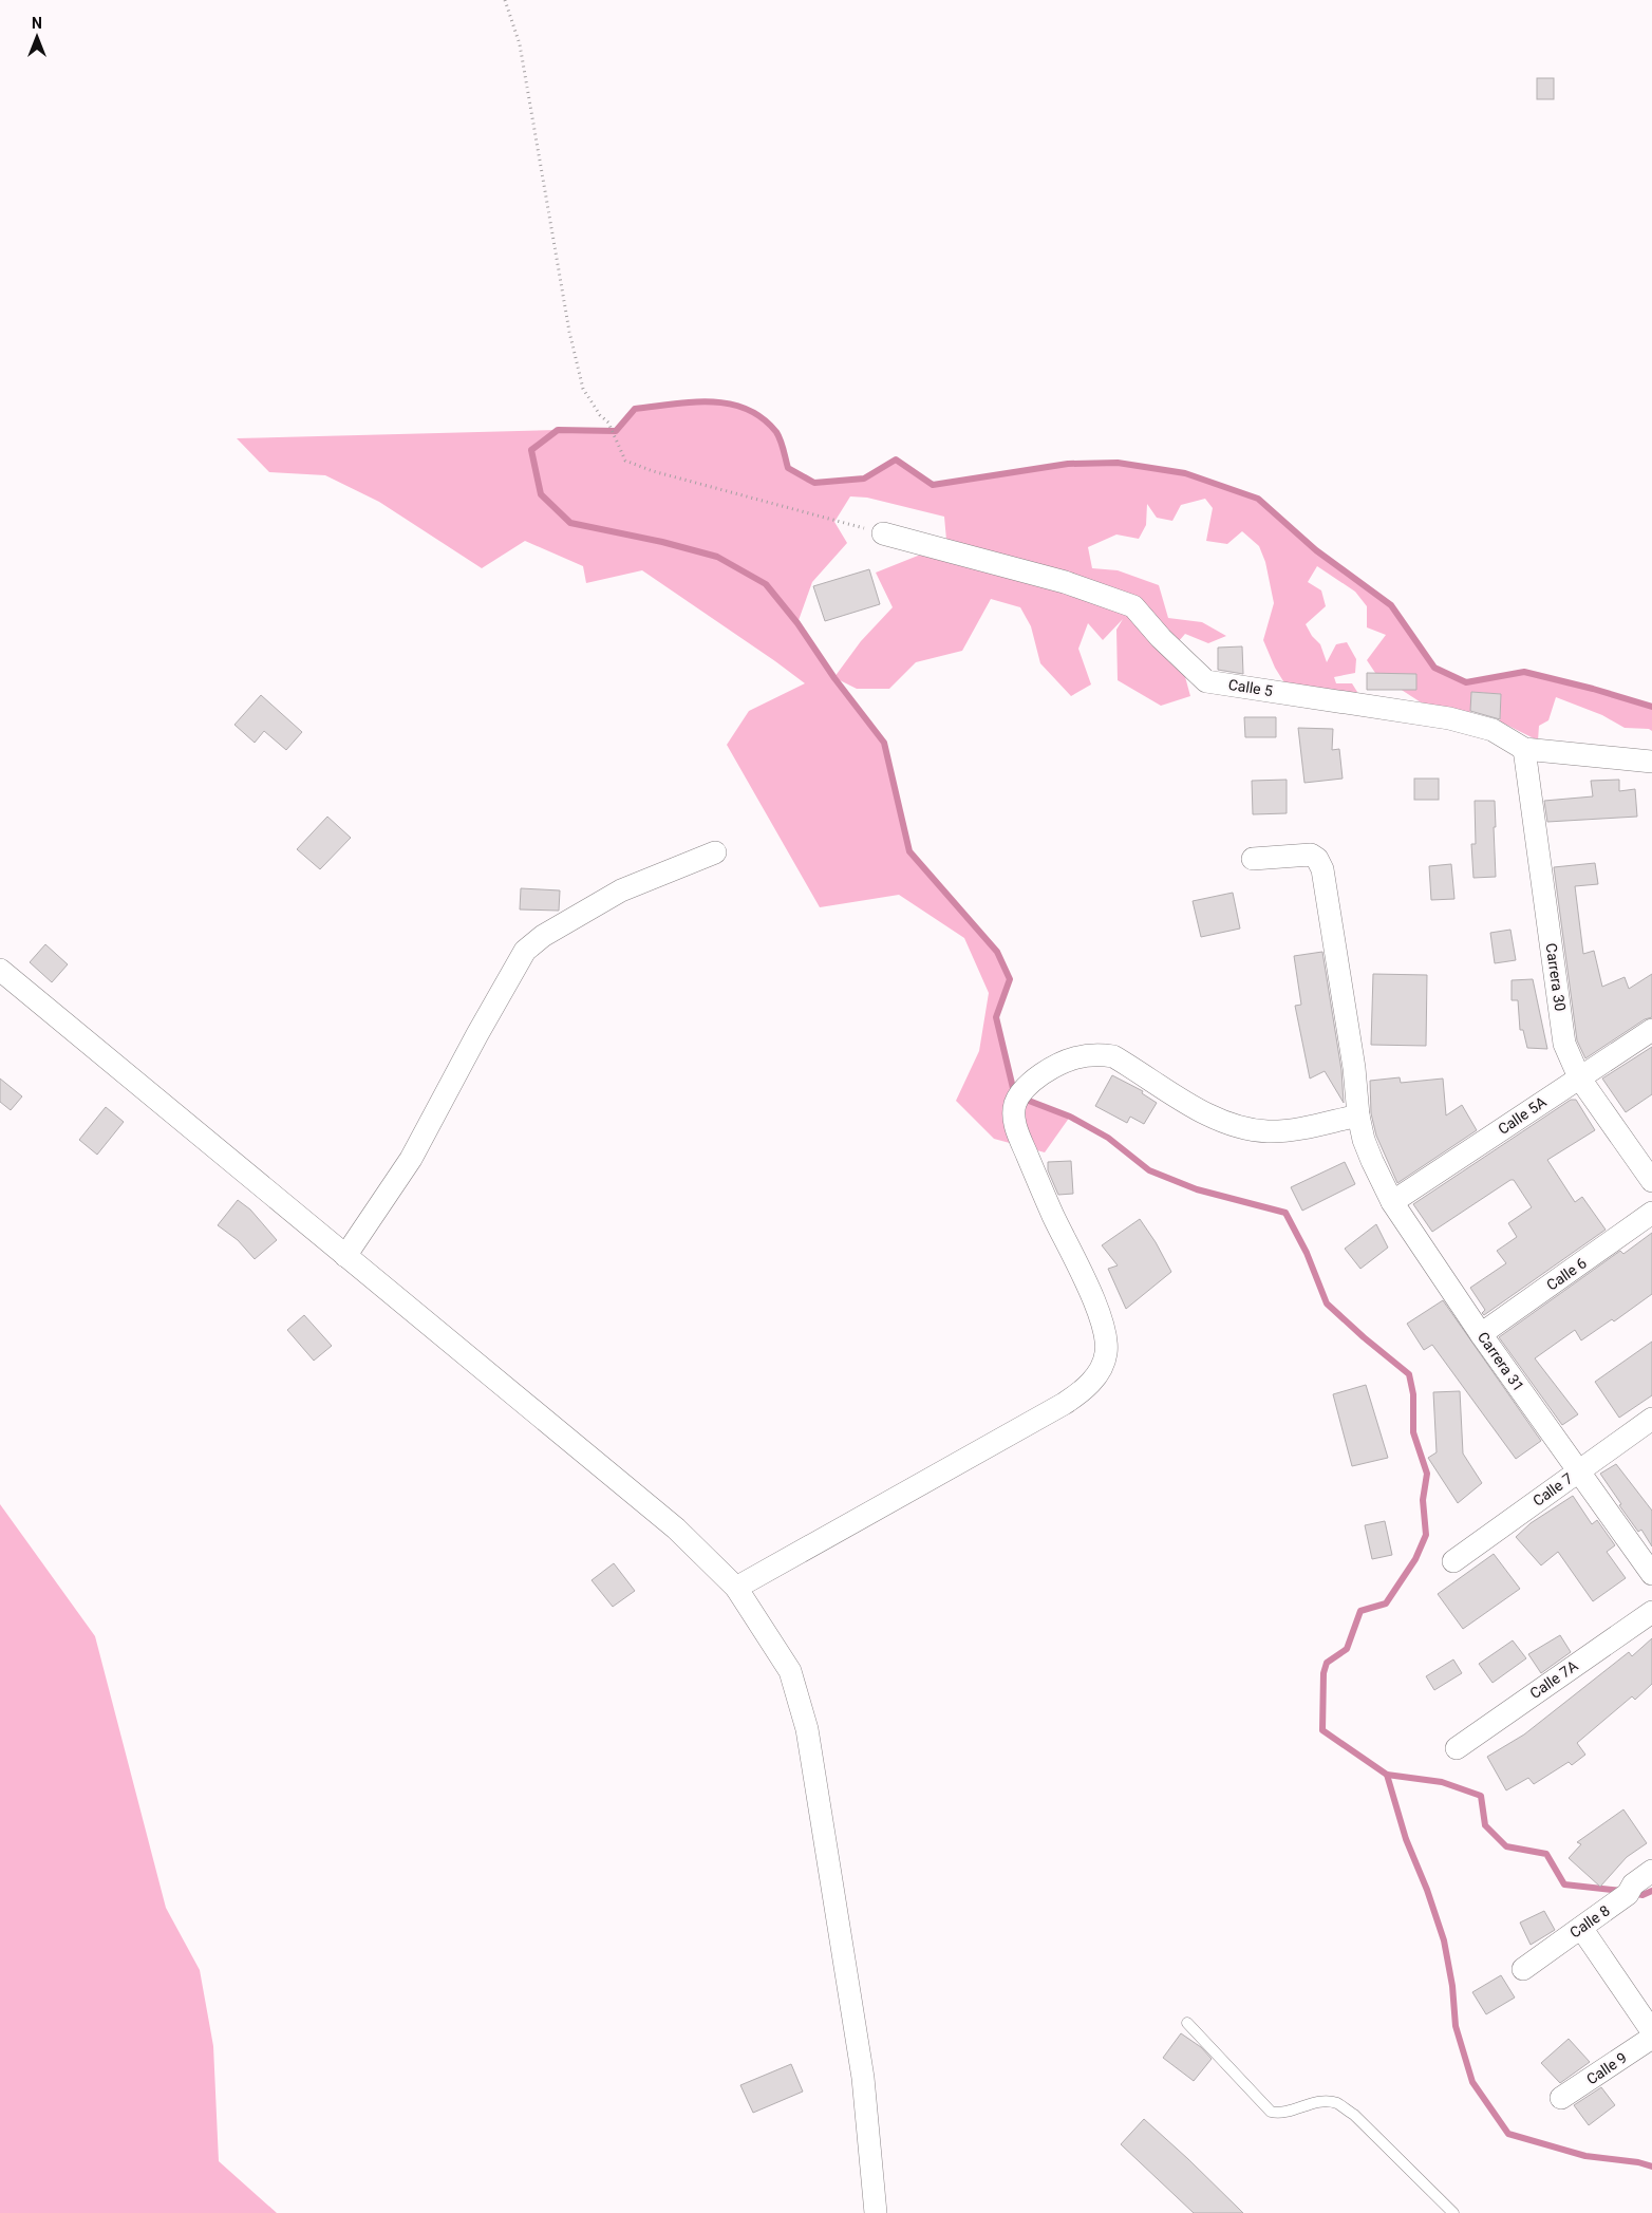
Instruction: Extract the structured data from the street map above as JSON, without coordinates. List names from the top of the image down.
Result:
{
  "streets": {
    "street": [
      "Calle 5",
      "Carrera 30",
      "Calle 5A",
      "Calle 6",
      "Carrera 31",
      "Calle 7",
      "Calle 7A",
      "Calle 8",
      "Calle 9"
    ]
  },
  "crossings": [
    ["Calle 5", "Carrera 30"],
    ["Carrera 30", "Calle 5A"],
    ["Calle 5A", "Carrera 31"],
    ["Calle 6", "Carrera 31"],
    ["Carrera 31", "Calle 7"]
  ],
  "north": "top"
}
